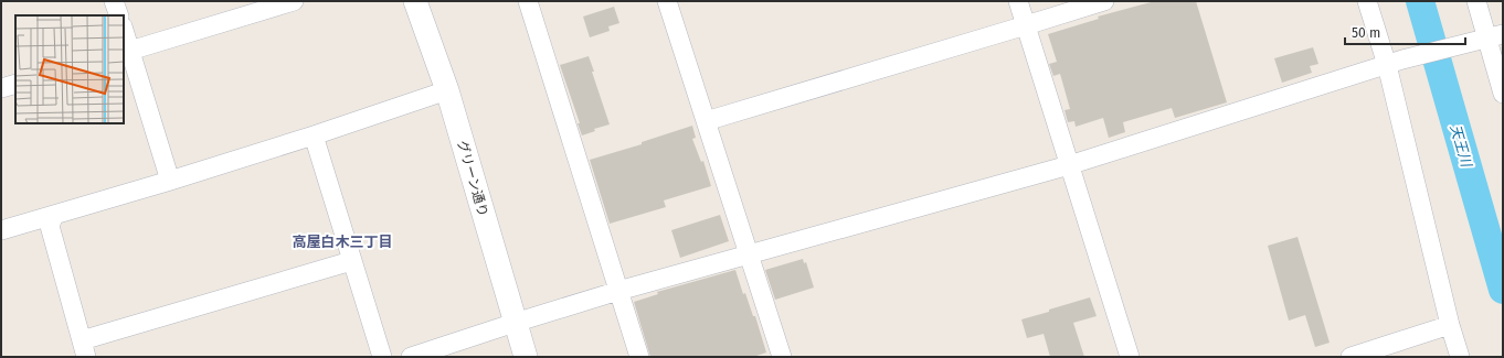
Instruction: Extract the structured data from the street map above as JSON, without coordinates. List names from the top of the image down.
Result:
{
  "streets": {
    "street": ["グリーン通り"]
  },
  "districts": ["高屋白木三丁目"],
  "water": ["天王川"],
  "scale_bar": "50 m"
}
